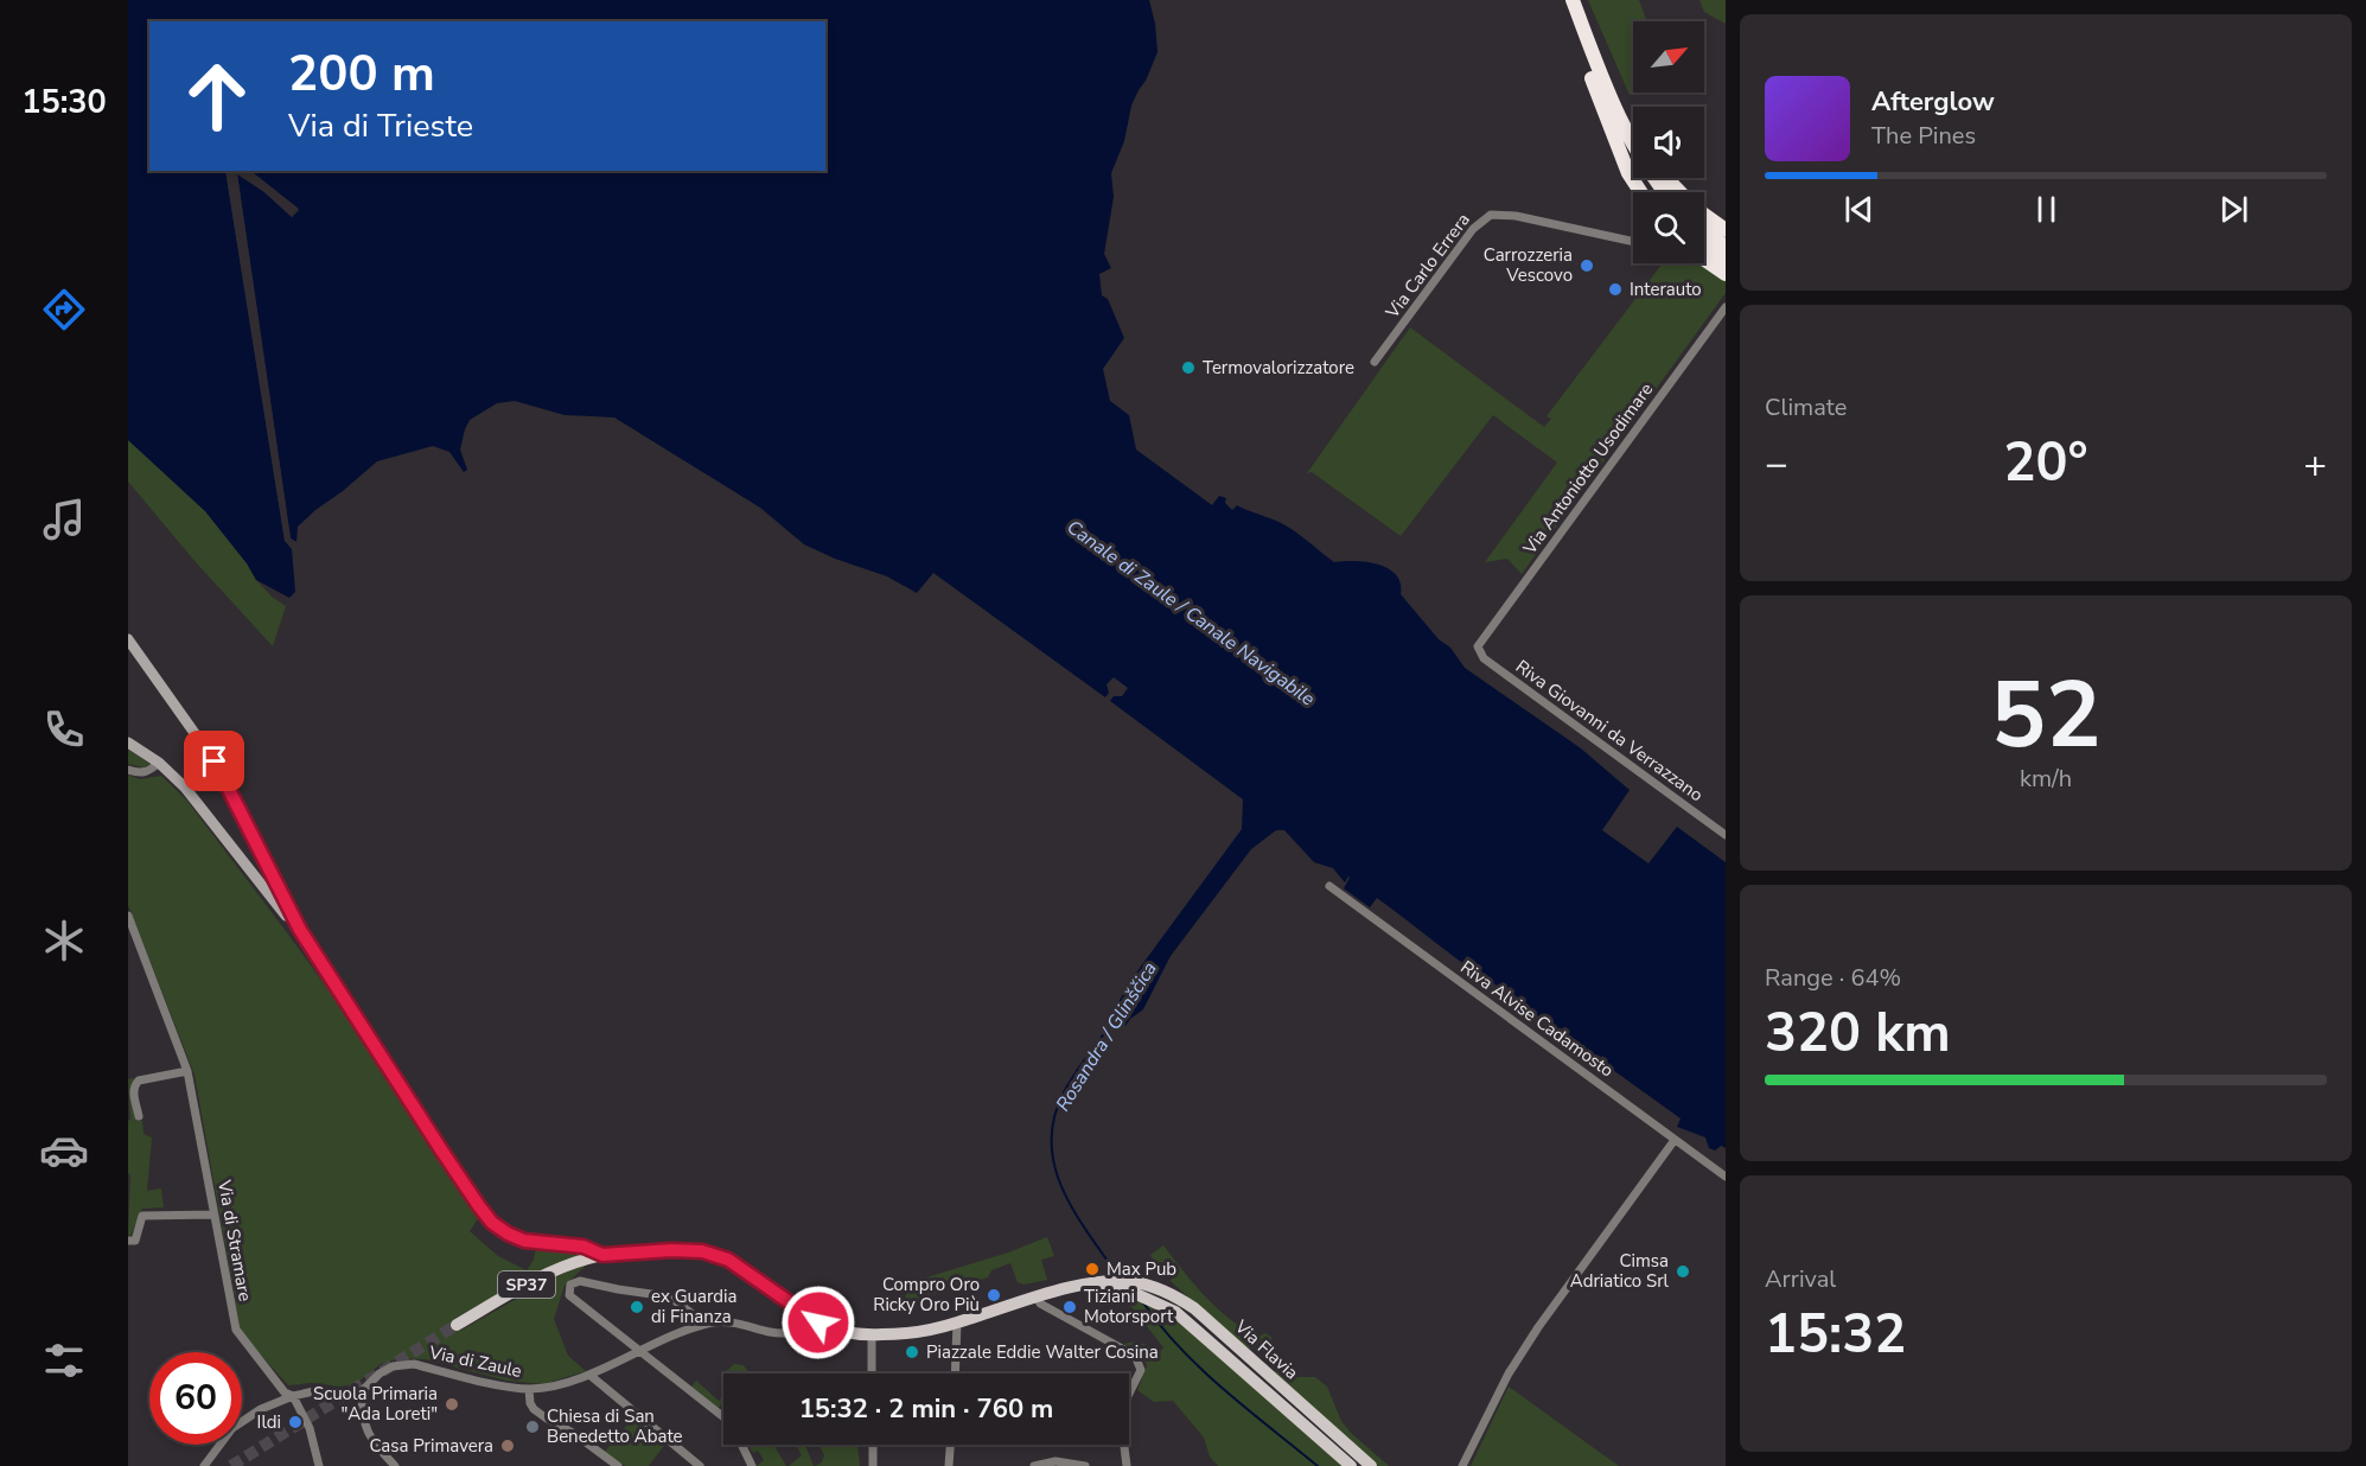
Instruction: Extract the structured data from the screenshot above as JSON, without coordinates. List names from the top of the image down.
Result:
{
  "streets": {
    "main road": ["SP37", "Via Flavia"],
    "street": [
      "Via Carlo Errera",
      "Via Antoniotto Usodimare",
      "Riva Giovanni da Verrazzano",
      "Riva Alvise Cadamosto",
      "Via di Stramare",
      "Via di Zaule"
    ]
  },
  "crossings": [
    ["Via Antoniotto Usodimare", "Riva Giovanni da Verrazzano"],
    ["SP37", "Via Flavia"],
    ["SP37", "Via di Zaule"]
  ],
  "water": ["Canale di Zaule / Canale Navigabile", "Rosandra / Glinščica"],
  "places": [
    "Carrozzeria Vescovo",
    "Interauto",
    "Termovalorizzatore",
    "Max Pub",
    "Cimsa Adriatico Srl",
    "Compro Oro Ricky Oro Più",
    "ex Guardia di Finanza",
    "Tiziani Motorsport",
    "Piazzale Eddie Walter Cosina",
    "Scuola Primaria \"Ada Loreti\"",
    "Ildi",
    "Chiesa di San Benedetto Abate",
    "Casa Primavera"
  ],
  "north": "top right",
  "page": {
    "tabs": "15:30",
    "turn": ["200 m", "Via di Trieste"],
    "song": ["Afterglow", "The Pines"],
    "tile": [
      "Climate",
      ["52", "km/h"],
      ["Range · 64%", "320 km"],
      ["Arrival", "15:32"]
    ],
    "heat": ["−", "20°", "+"],
    "limit": "60",
    "trip": "15:32 · 2 min · 760 m"
  }
}
